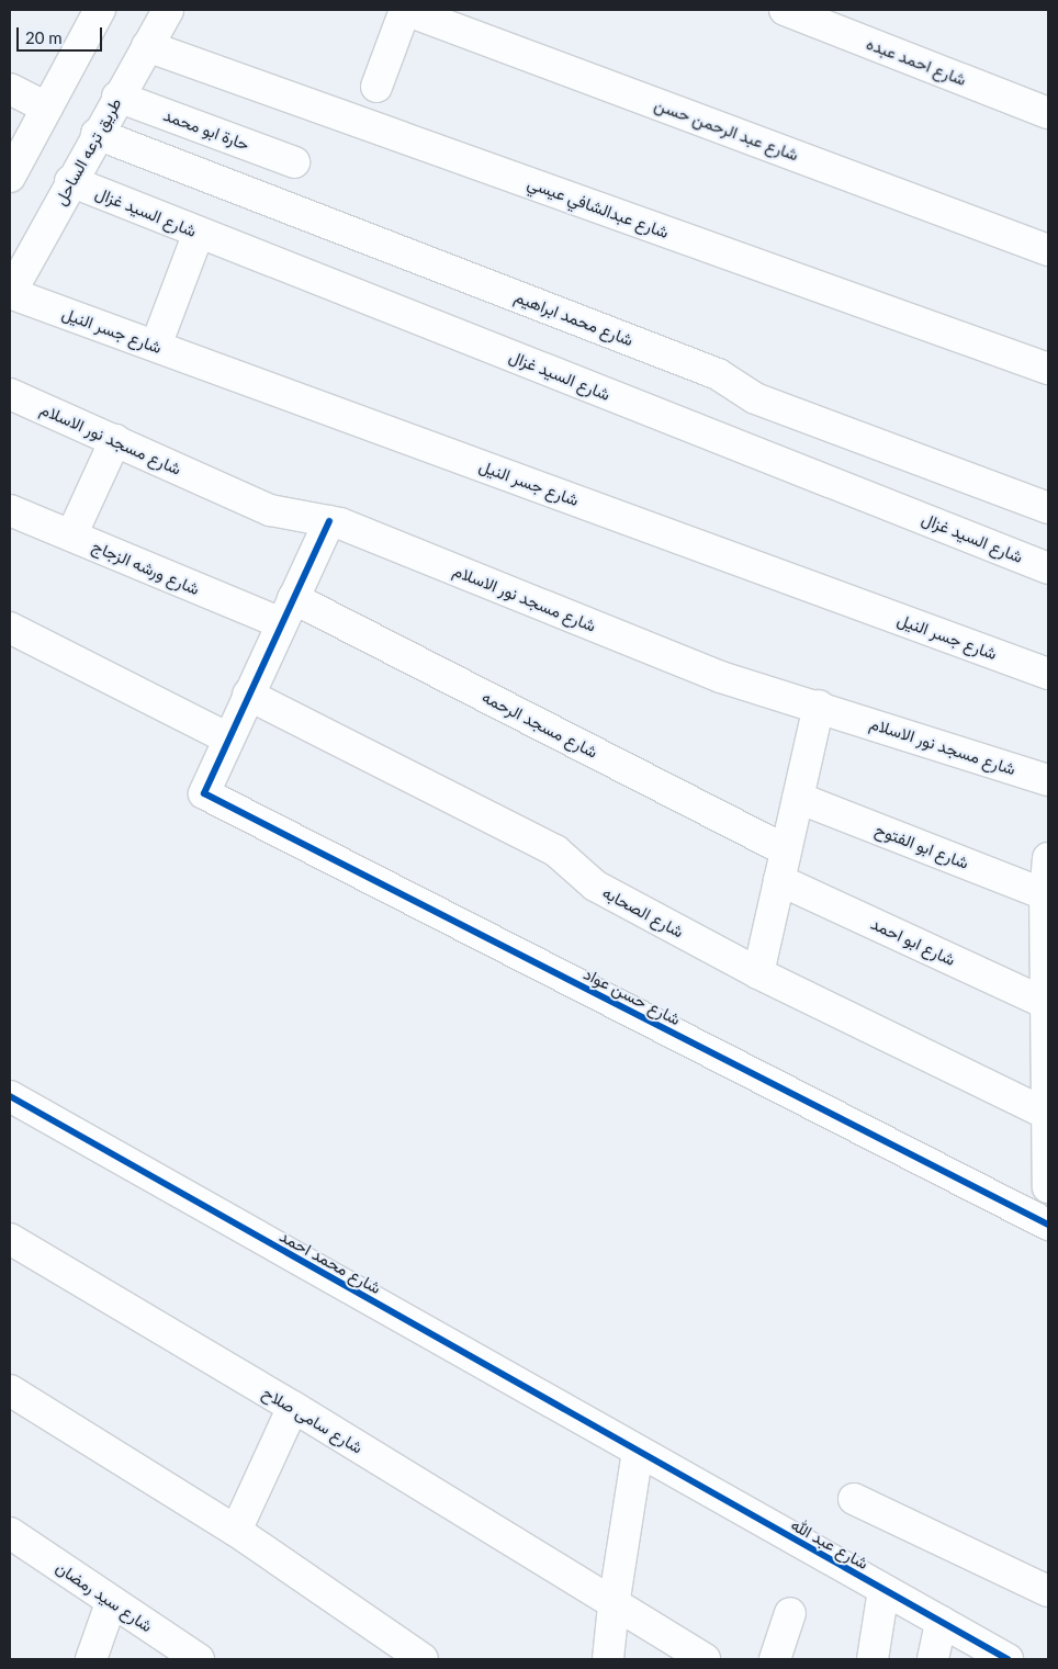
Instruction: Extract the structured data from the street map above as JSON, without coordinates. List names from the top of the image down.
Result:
{
  "streets": {
    "street": [
      "شارع احمد عبده",
      "حارة ابو محمد",
      "شارع عبد الرحمن حسن",
      "طريق ترعه الساحل",
      "شارع عبدالشافي عيسي",
      "شارع السيد غزال",
      "شارع محمد ابراهيم",
      "شارع جسر النيل",
      "شارع مسجد نور الاسلام",
      "شارع ورشه الزجاج",
      "شارع مسجد الرحمه",
      "شارع ابو الفتوح",
      "شارع الصحابه",
      "شارع ابو احمد",
      "شارع حسن عواد",
      "شارع محمد احمد",
      "شارع سامى صلاح",
      "شارع عبد الله",
      "شارع سيد رمضان"
    ]
  },
  "crossings": [
    ["حارة ابو محمد", "طريق ترعه الساحل"],
    ["طريق ترعه الساحل", "شارع عبدالشافي عيسي"],
    ["طريق ترعه الساحل", "شارع السيد غزال"],
    ["طريق ترعه الساحل", "شارع محمد ابراهيم"],
    ["طريق ترعه الساحل", "شارع جسر النيل"],
    ["شارع ورشه الزجاج", "شارع مسجد الرحمه"],
    ["شارع محمد احمد", "شارع عبد الله"]
  ],
  "scale_bar": "20 m"
}
